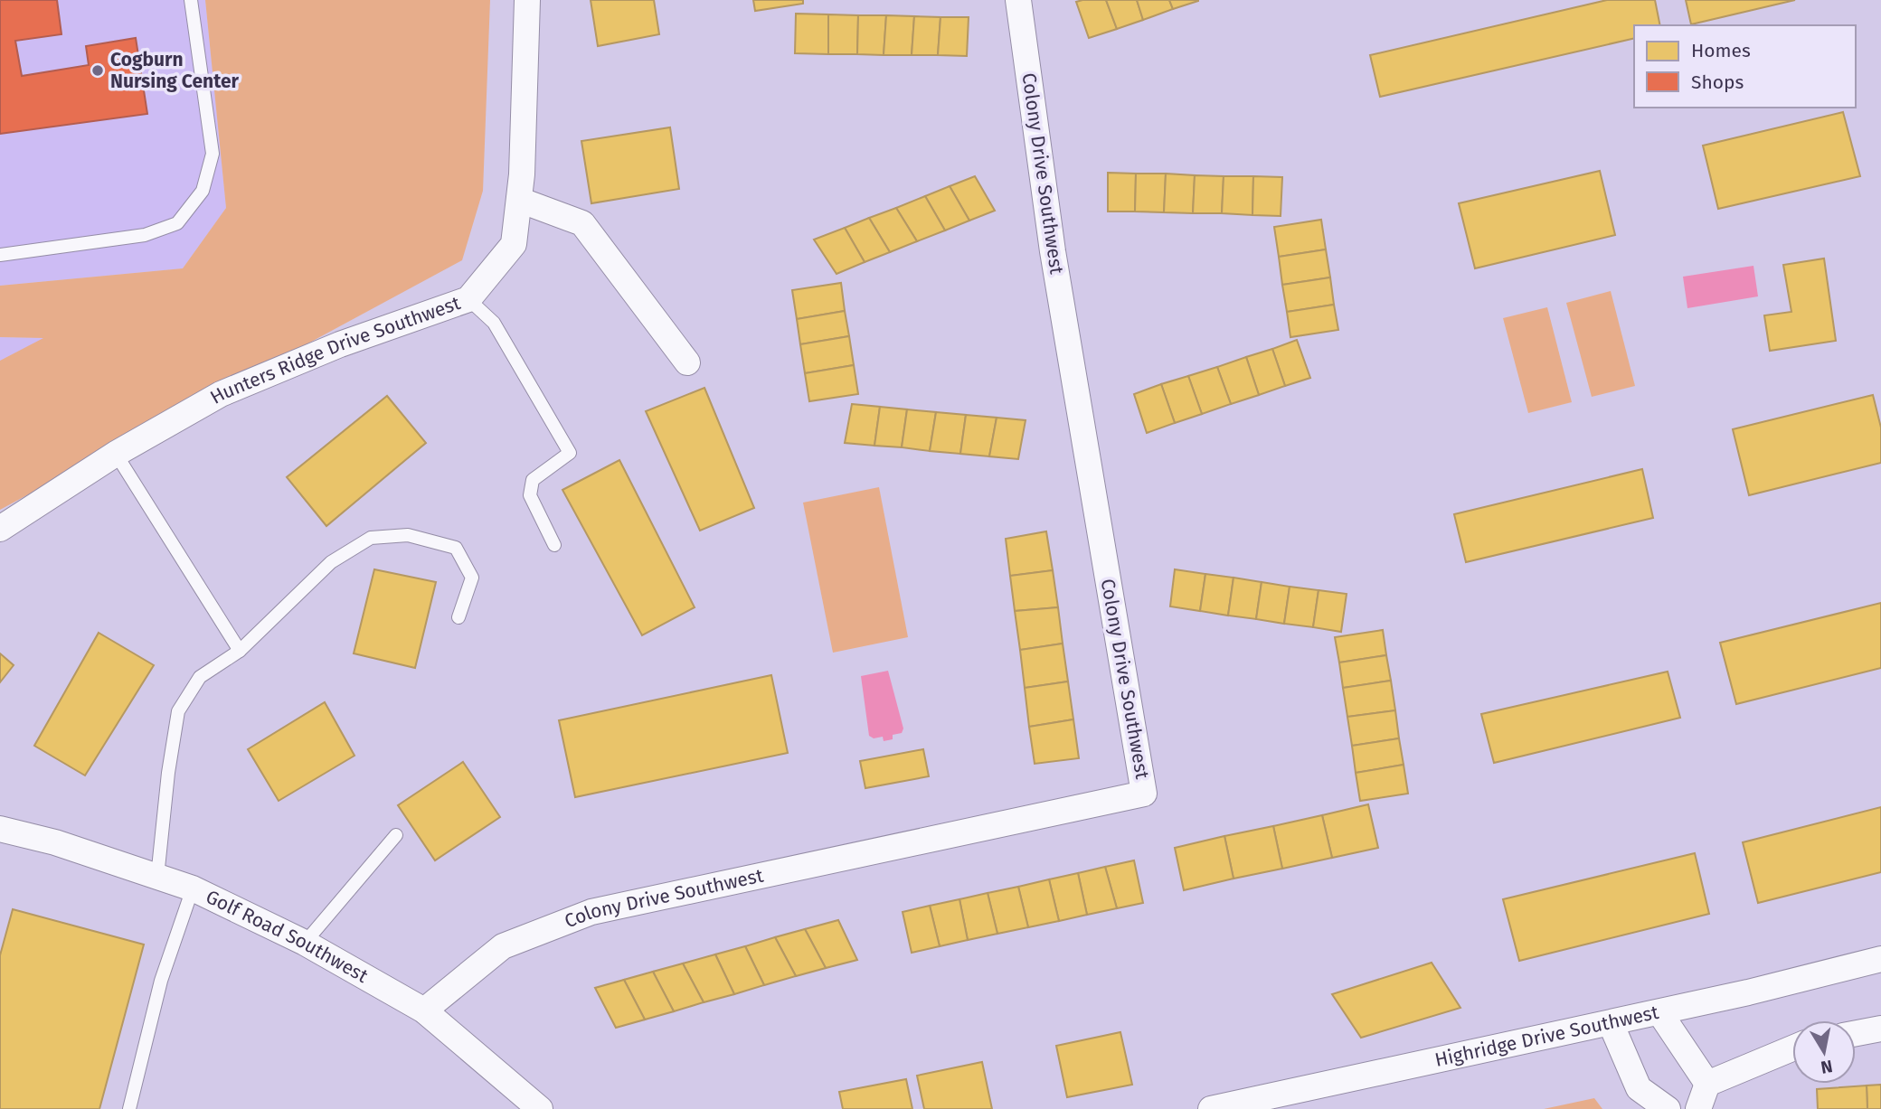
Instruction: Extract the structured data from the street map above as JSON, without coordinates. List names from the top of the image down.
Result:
{
  "streets": {
    "street": [
      "Colony Drive Southwest",
      "Hunters Ridge Drive Southwest",
      "Golf Road Southwest",
      "Highridge Drive Southwest"
    ]
  },
  "crossings": [
    ["Colony Drive Southwest", "Golf Road Southwest"]
  ],
  "places": ["Cogburn Nursing Center"],
  "legend": ["Homes", "Shops"],
  "north": "bottom"
}
